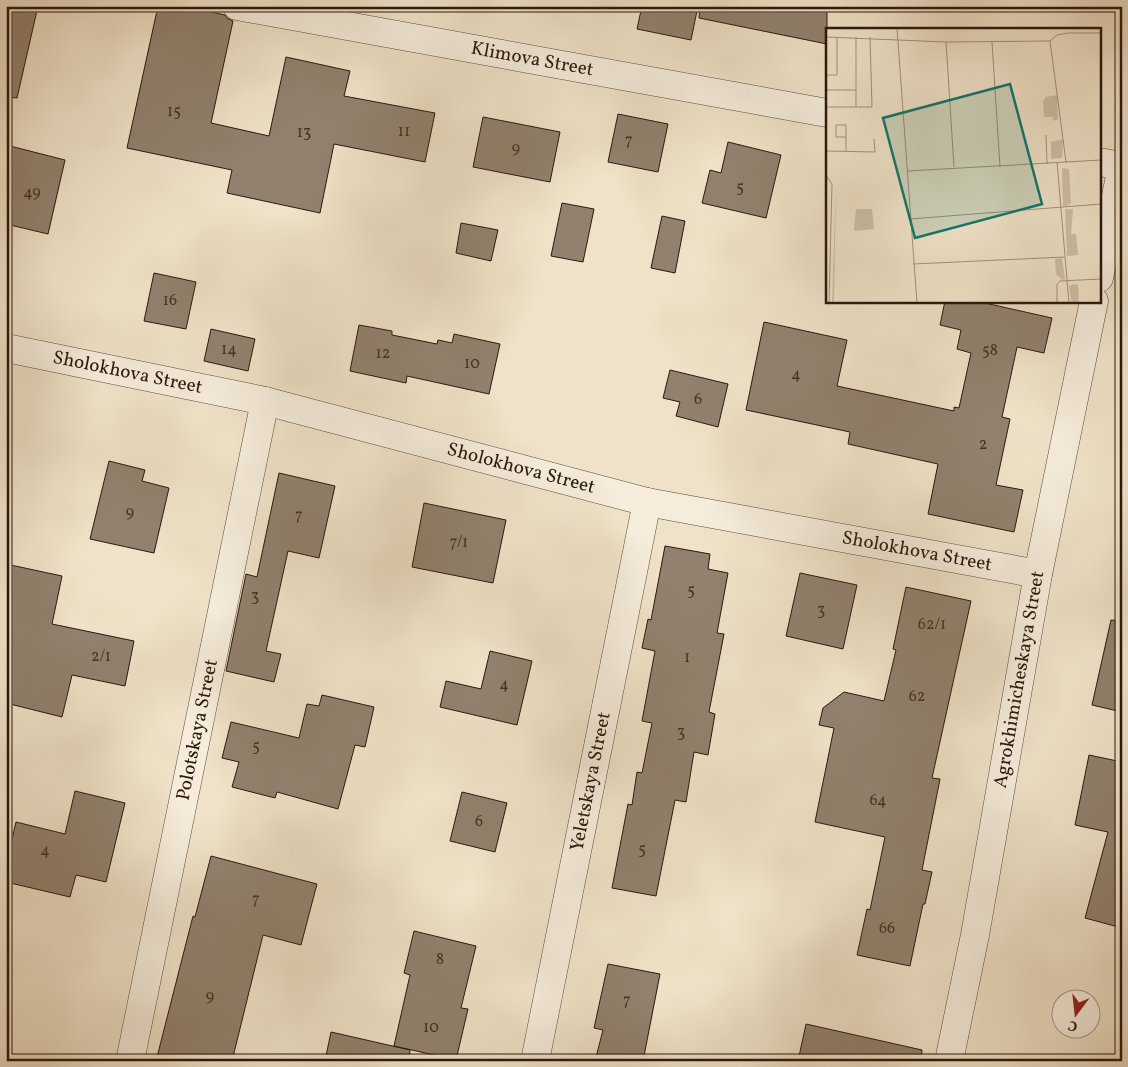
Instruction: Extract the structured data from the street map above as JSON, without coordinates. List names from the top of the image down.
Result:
{
  "streets": {
    "street": [
      "Klimova Street",
      "Sholokhova Street",
      "Agrokhimicheskaya Street",
      "Polotskaya Street",
      "Yeletskaya Street"
    ]
  },
  "crossings": [
    ["Sholokhova Street", "Agrokhimicheskaya Street"],
    ["Sholokhova Street", "Polotskaya Street"],
    ["Sholokhova Street", "Yeletskaya Street"]
  ],
  "house_numbers": [
    "15",
    "11",
    "13",
    "7",
    "9",
    "5",
    "49",
    "16",
    "14",
    "58",
    "12",
    "10",
    "4",
    "6",
    "2",
    "9",
    "7",
    "7/1",
    "5",
    "3",
    "3",
    "62/1",
    "2/1",
    "1",
    "4",
    "62",
    "3",
    "5",
    "64",
    "6",
    "5",
    "4",
    "7",
    "66",
    "8",
    "9",
    "7",
    "10"
  ],
  "north": "bottom"
}
